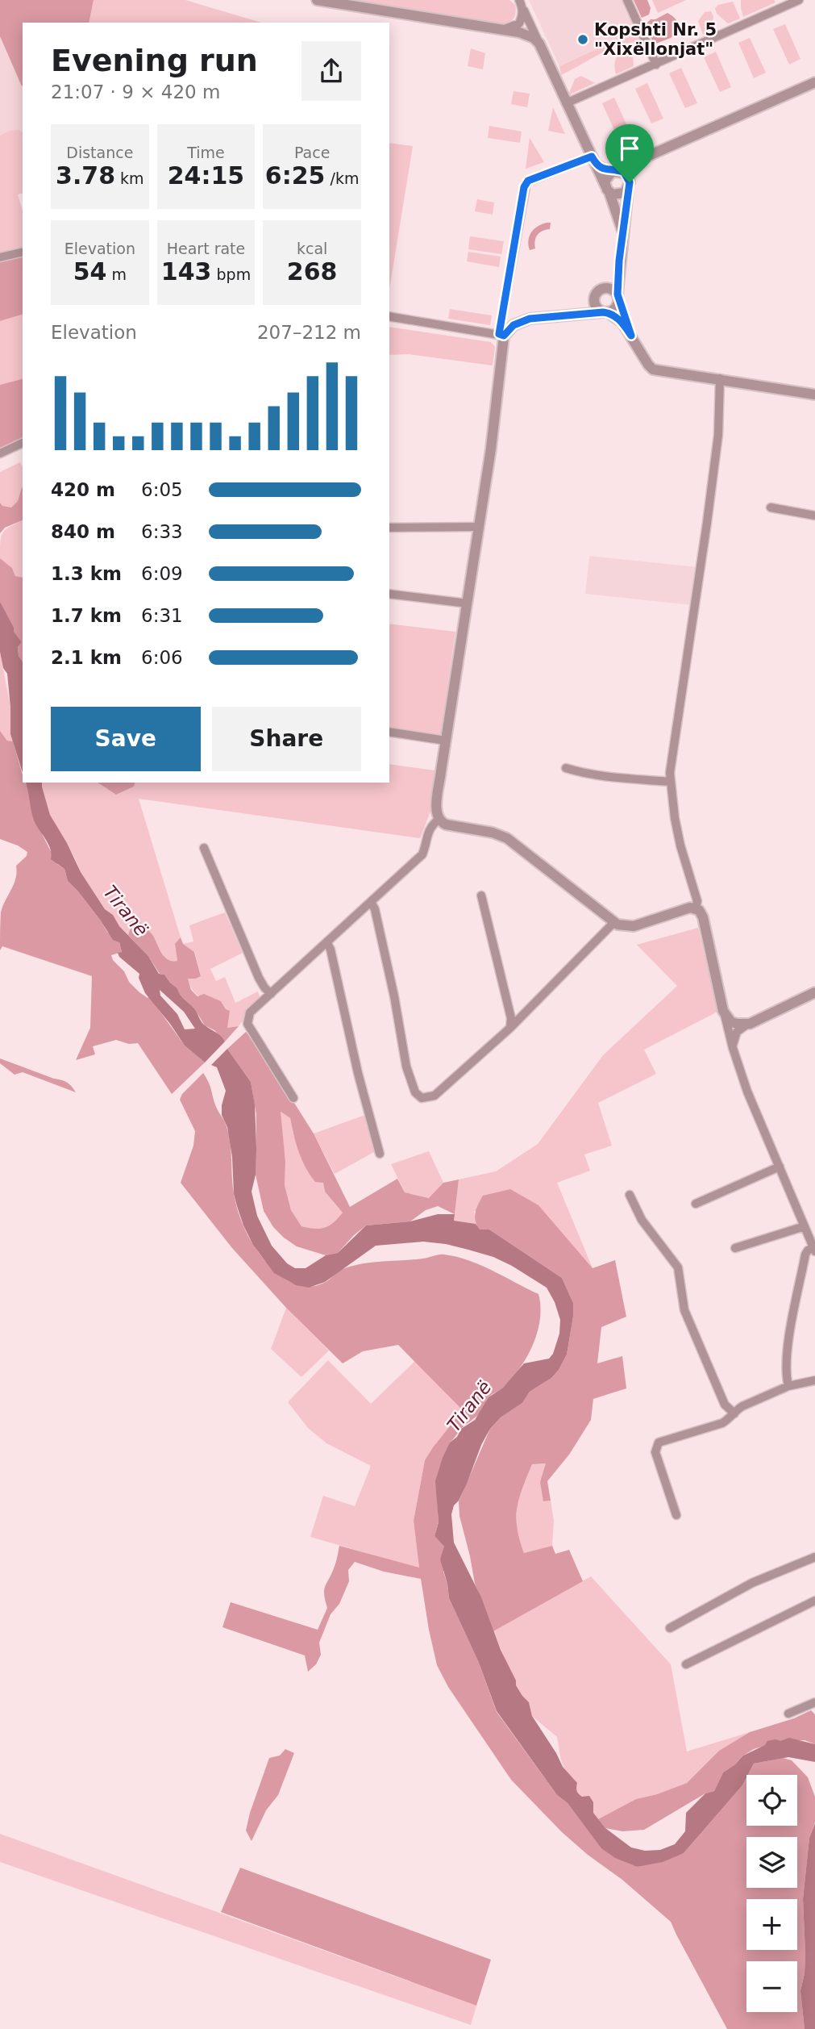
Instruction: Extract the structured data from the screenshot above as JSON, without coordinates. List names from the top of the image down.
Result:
{
  "water": ["Tiranë"],
  "places": ["Kopshti Nr. 5 \"Xixëllonjat\""],
  "page": {
    "heading": ["Evening run", "21:07 · 9 × 420 m"],
    "stats": [
      ["Distance", "3.78 km"],
      ["Time", "24:15"],
      ["Pace", "6:25 /km"],
      ["Elevation", "54 m"],
      ["Heart rate", "143 bpm"],
      ["kcal", "268"]
    ],
    "chart": ["Elevation", "207–212 m"],
    "list": [
      {
        "name": "420 m",
        "note": "6:05"
      },
      {
        "name": "840 m",
        "note": "6:33"
      },
      {
        "name": "1.3 km",
        "note": "6:09"
      },
      {
        "name": "1.7 km",
        "note": "6:31"
      },
      {
        "name": "2.1 km",
        "note": "6:06"
      }
    ],
    "buttons": ["Save", "Share"],
    "map_buttons": ["+", "−"]
  }
}
